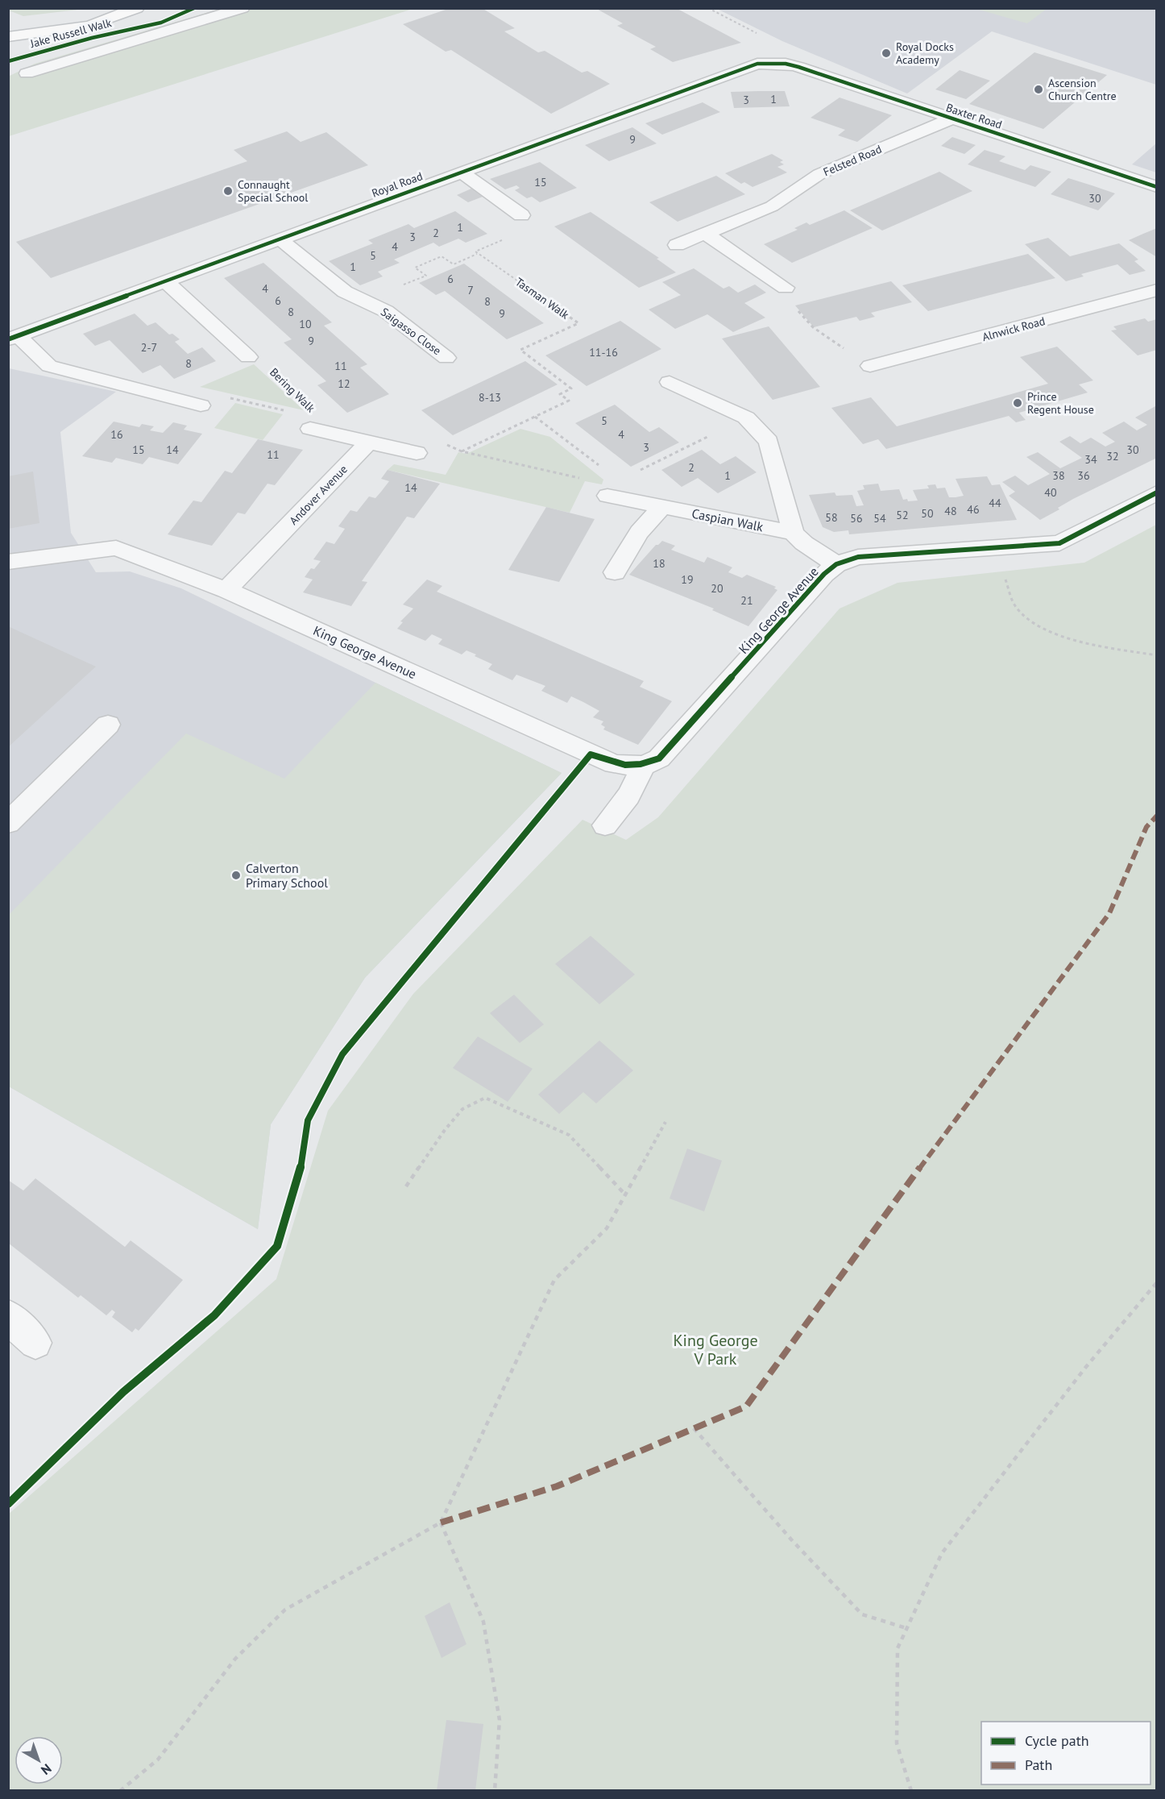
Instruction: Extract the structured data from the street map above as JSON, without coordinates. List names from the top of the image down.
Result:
{
  "streets": {
    "street": [
      "Baxter Road",
      "Felsted Road",
      "Royal Road",
      "Alnwick Road",
      "Saigasso Close",
      "Andover Avenue",
      "Caspian Walk",
      "King George Avenue"
    ],
    "path": ["Tasman Walk", "Bering Walk"],
    "cycle path": ["Jake Russell Walk"]
  },
  "crossings": [
    ["Baxter Road", "Felsted Road"],
    ["Baxter Road", "Royal Road"],
    ["Royal Road", "Saigasso Close"],
    ["Andover Avenue", "King George Avenue"],
    ["Caspian Walk", "King George Avenue"]
  ],
  "parks": ["King George V Park"],
  "places": [
    "Royal Docks Academy",
    "Ascension Church Centre",
    "Connaught Special School",
    "Prince Regent House",
    "Calverton Primary School"
  ],
  "house_numbers": [
    "1",
    "3",
    "9",
    "15",
    "30",
    "1",
    "2",
    "3",
    "4",
    "5",
    "1",
    "6",
    "4",
    "7",
    "6",
    "8",
    "8",
    "9",
    "10",
    "9",
    "2-7",
    "11-16",
    "8",
    "11",
    "12",
    "8-13",
    "5",
    "16",
    "4",
    "3",
    "15",
    "14",
    "30",
    "11",
    "32",
    "34",
    "2",
    "1",
    "38",
    "36",
    "14",
    "40",
    "44",
    "46",
    "48",
    "50",
    "52",
    "58",
    "56",
    "54",
    "18",
    "19",
    "20",
    "21"
  ],
  "legend": ["Cycle path", "Path"],
  "north": "bottom right"
}
